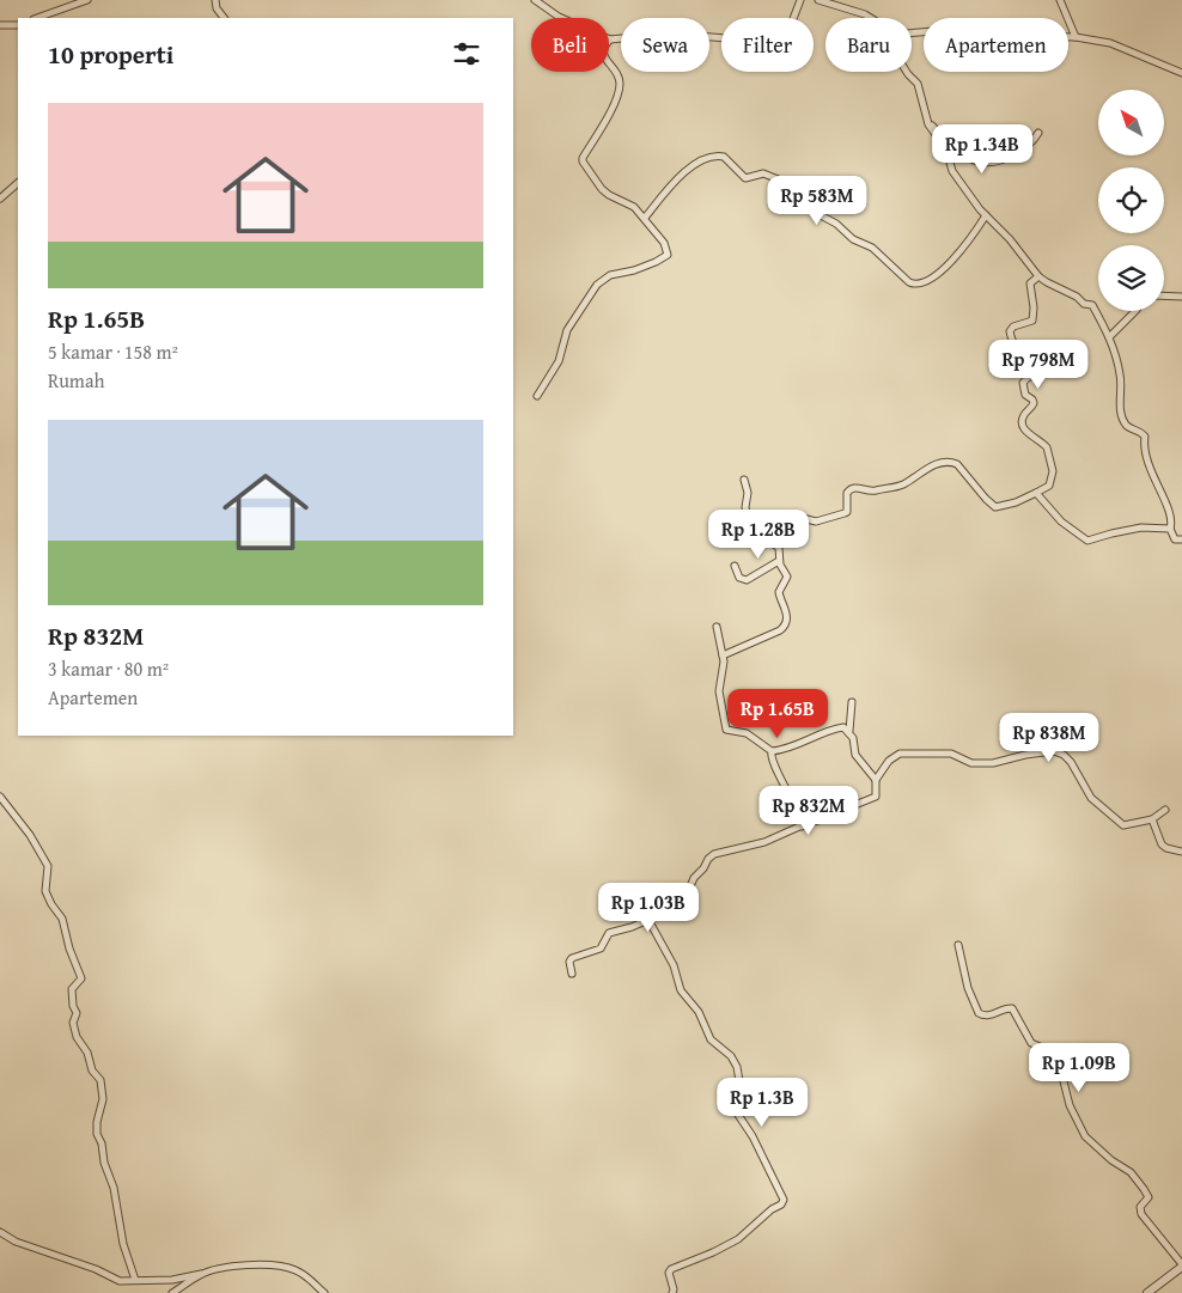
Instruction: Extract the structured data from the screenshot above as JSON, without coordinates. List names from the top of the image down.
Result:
{
  "north": "top left",
  "page": {
    "chip": [
      "Beli",
      "Sewa",
      "Filter",
      "Baru",
      "Apartemen"
    ],
    "heading": "10 properti",
    "list": [
      {
        "name": "Rp 1.65B",
        "note": "5 kamar · 158 m² · Rumah"
      },
      {
        "name": "Rp 832M",
        "note": "3 kamar · 80 m² · Apartemen"
      }
    ],
    "price": [
      "Rp 1.34B",
      "Rp 583M",
      "Rp 798M",
      "Rp 1.28B",
      "Rp 1.65B",
      "Rp 838M",
      "Rp 832M",
      "Rp 1.03B",
      "Rp 1.09B",
      "Rp 1.3B"
    ]
  }
}
